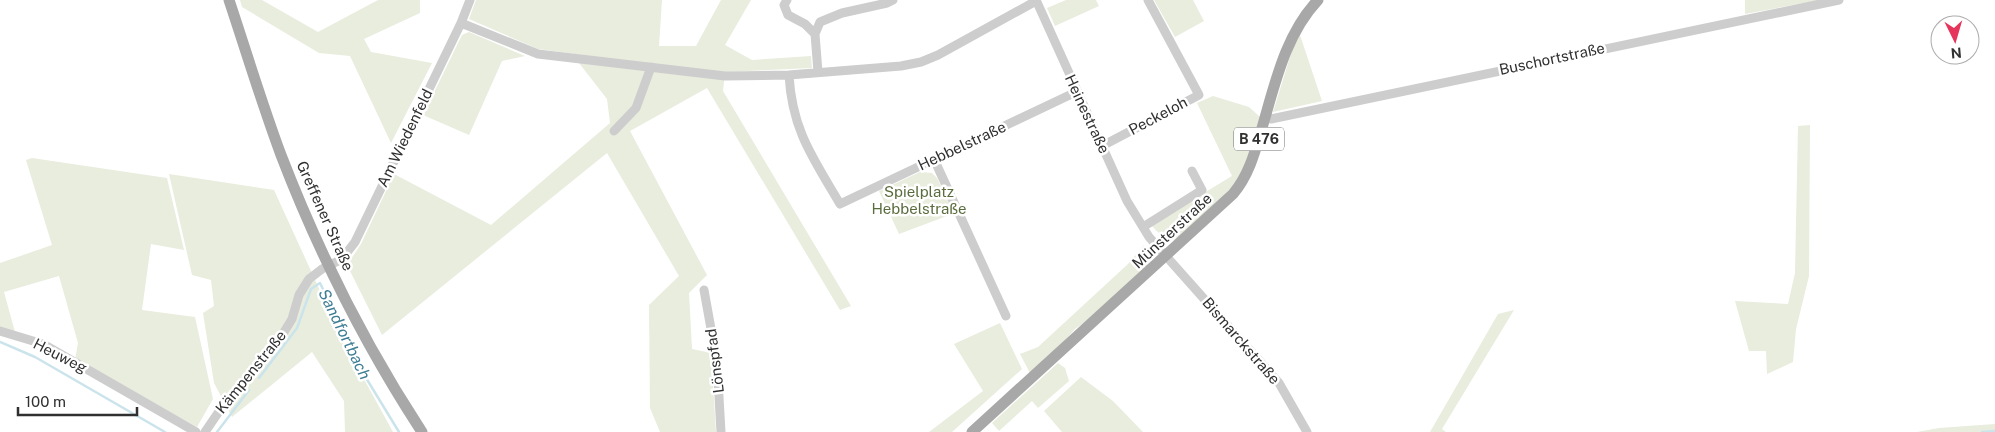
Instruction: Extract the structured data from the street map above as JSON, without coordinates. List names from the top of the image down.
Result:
{
  "streets": {
    "main road": ["B 476", "Greffener Straße", "Münsterstraße"],
    "street": [
      "Buschortstraße",
      "Heinestraße",
      "Peckeloh",
      "Am Wiedenfeld",
      "Hebbelstraße",
      "Bismarckstraße",
      "Heuweg",
      "Lönspfad",
      "Kämpenstraße"
    ]
  },
  "crossings": [
    ["Buschortstraße", "Münsterstraße"],
    ["Heinestraße", "Peckeloh"],
    ["Heinestraße", "Hebbelstraße"],
    ["Heinestraße", "Münsterstraße"],
    ["Heinestraße", "Bismarckstraße"],
    ["Am Wiedenfeld", "Greffener Straße"],
    ["Am Wiedenfeld", "Kämpenstraße"],
    ["Greffener Straße", "Kämpenstraße"],
    ["Münsterstraße", "Bismarckstraße"]
  ],
  "water": ["Sandfortbach"],
  "parks": ["Spielplatz Hebbelstraße"],
  "scale_bar": "100 m",
  "north": "bottom"
}
